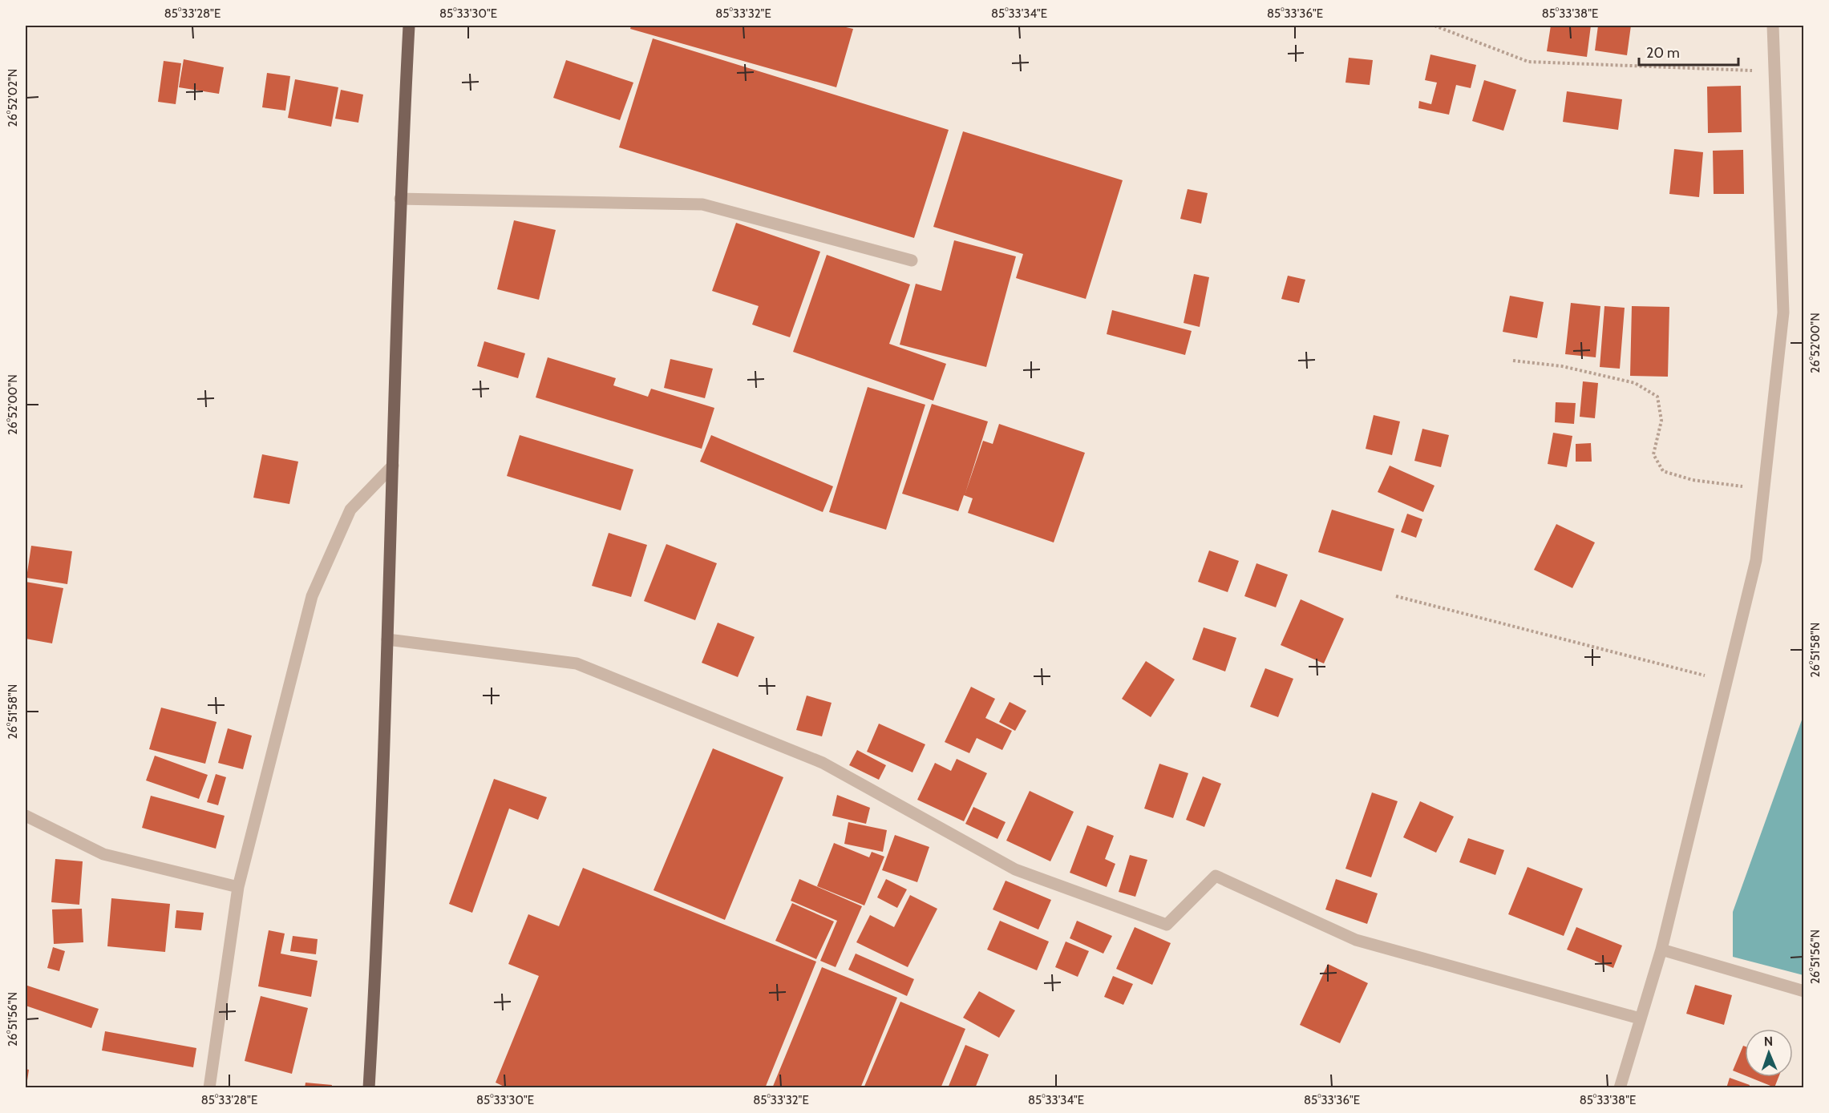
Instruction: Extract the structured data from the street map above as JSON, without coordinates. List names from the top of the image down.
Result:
{
  "scale_bar": "20 m",
  "north": "top",
  "coordinates": [
    "85°33'28\"E",
    "85°33'30\"E",
    "85°33'32\"E",
    "85°33'34\"E",
    "85°33'36\"E",
    "85°33'38\"E",
    "26°52'02\"N",
    "26°52'00\"N",
    "26°51'58\"N",
    "26°51'56\"N"
  ]
}
